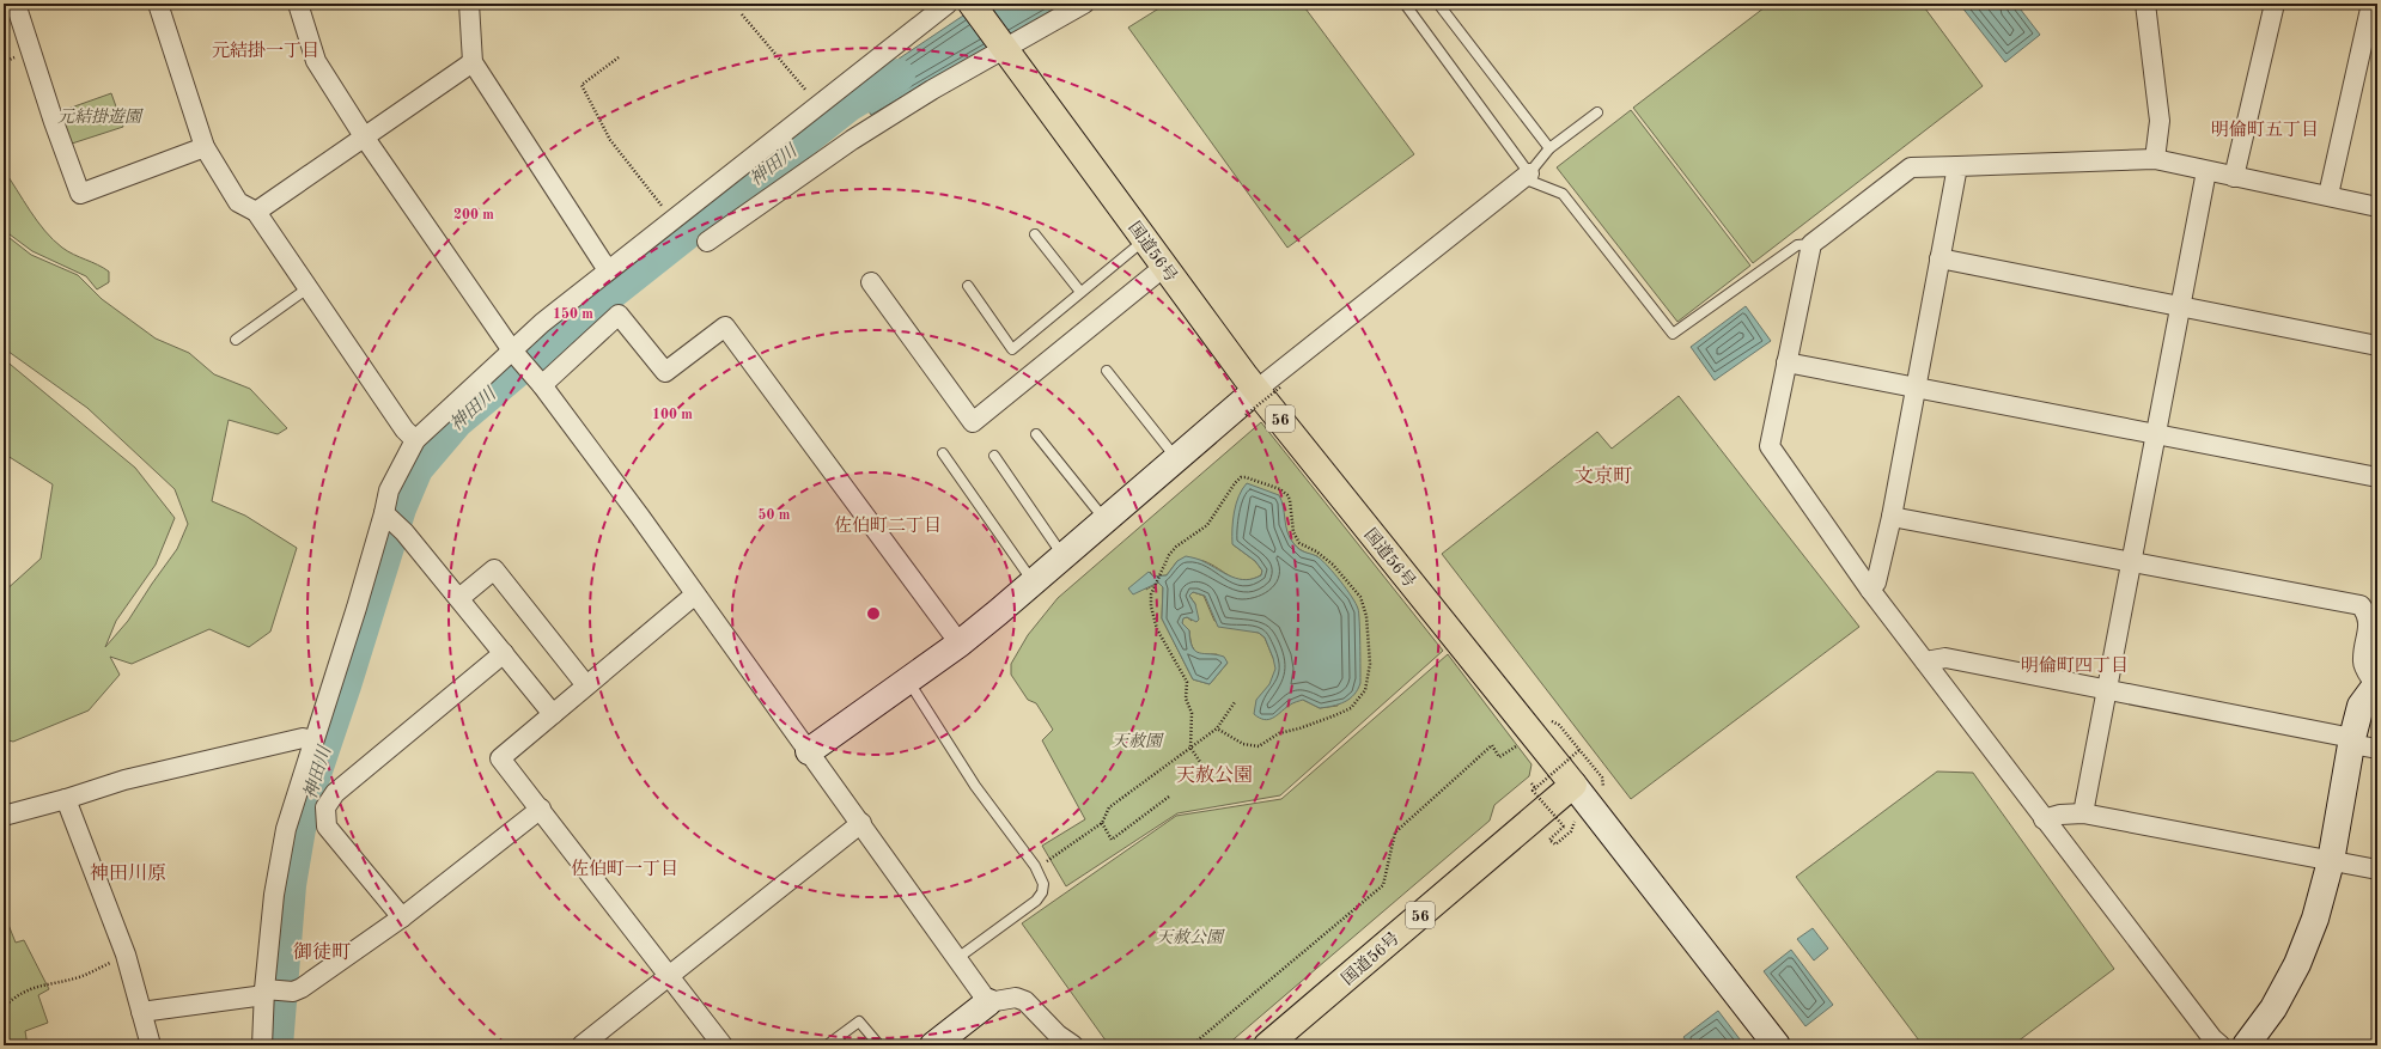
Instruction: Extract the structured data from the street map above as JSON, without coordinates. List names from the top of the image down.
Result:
{
  "streets": {
    "highway": ["国道56号", "56"]
  },
  "districts": [
    "元結掛一丁目",
    "明倫町五丁目",
    "文京町",
    "佐伯町二丁目",
    "明倫町四丁目",
    "天赦公園",
    "佐伯町一丁目",
    "神田川原",
    "御徒町"
  ],
  "water": ["神田川"],
  "parks": ["元結掛遊園", "天赦園", "天赦公園"],
  "rings": [
    "200 m",
    "150 m",
    "100 m",
    "50 m"
  ]
}
